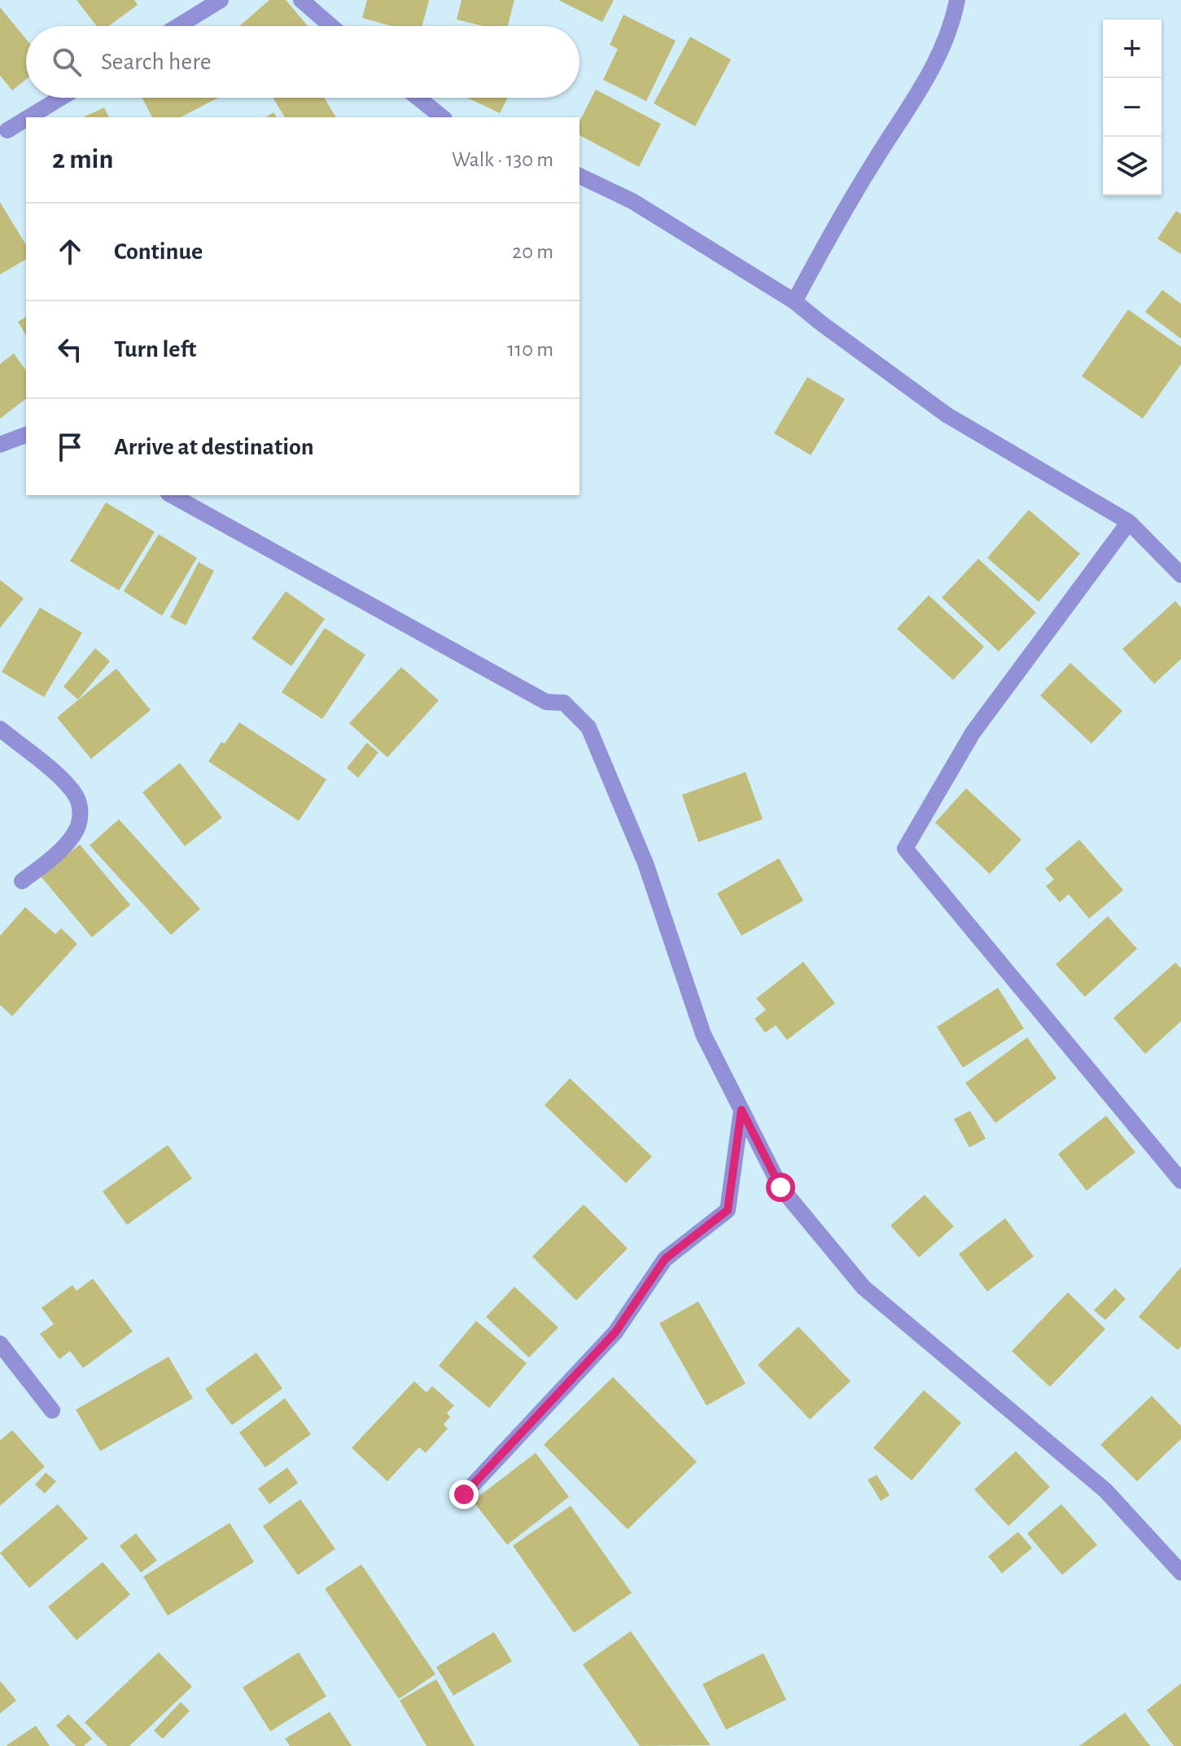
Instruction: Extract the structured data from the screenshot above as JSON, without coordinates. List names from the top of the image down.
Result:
{
  "page": {
    "map_buttons": ["+", "−"],
    "search": "Search here",
    "heading": ["2 min", "Walk · 130 m"],
    "list": [
      ["Continue", "20 m"],
      ["Turn left", "110 m"],
      "Arrive at destination"
    ]
  }
}
